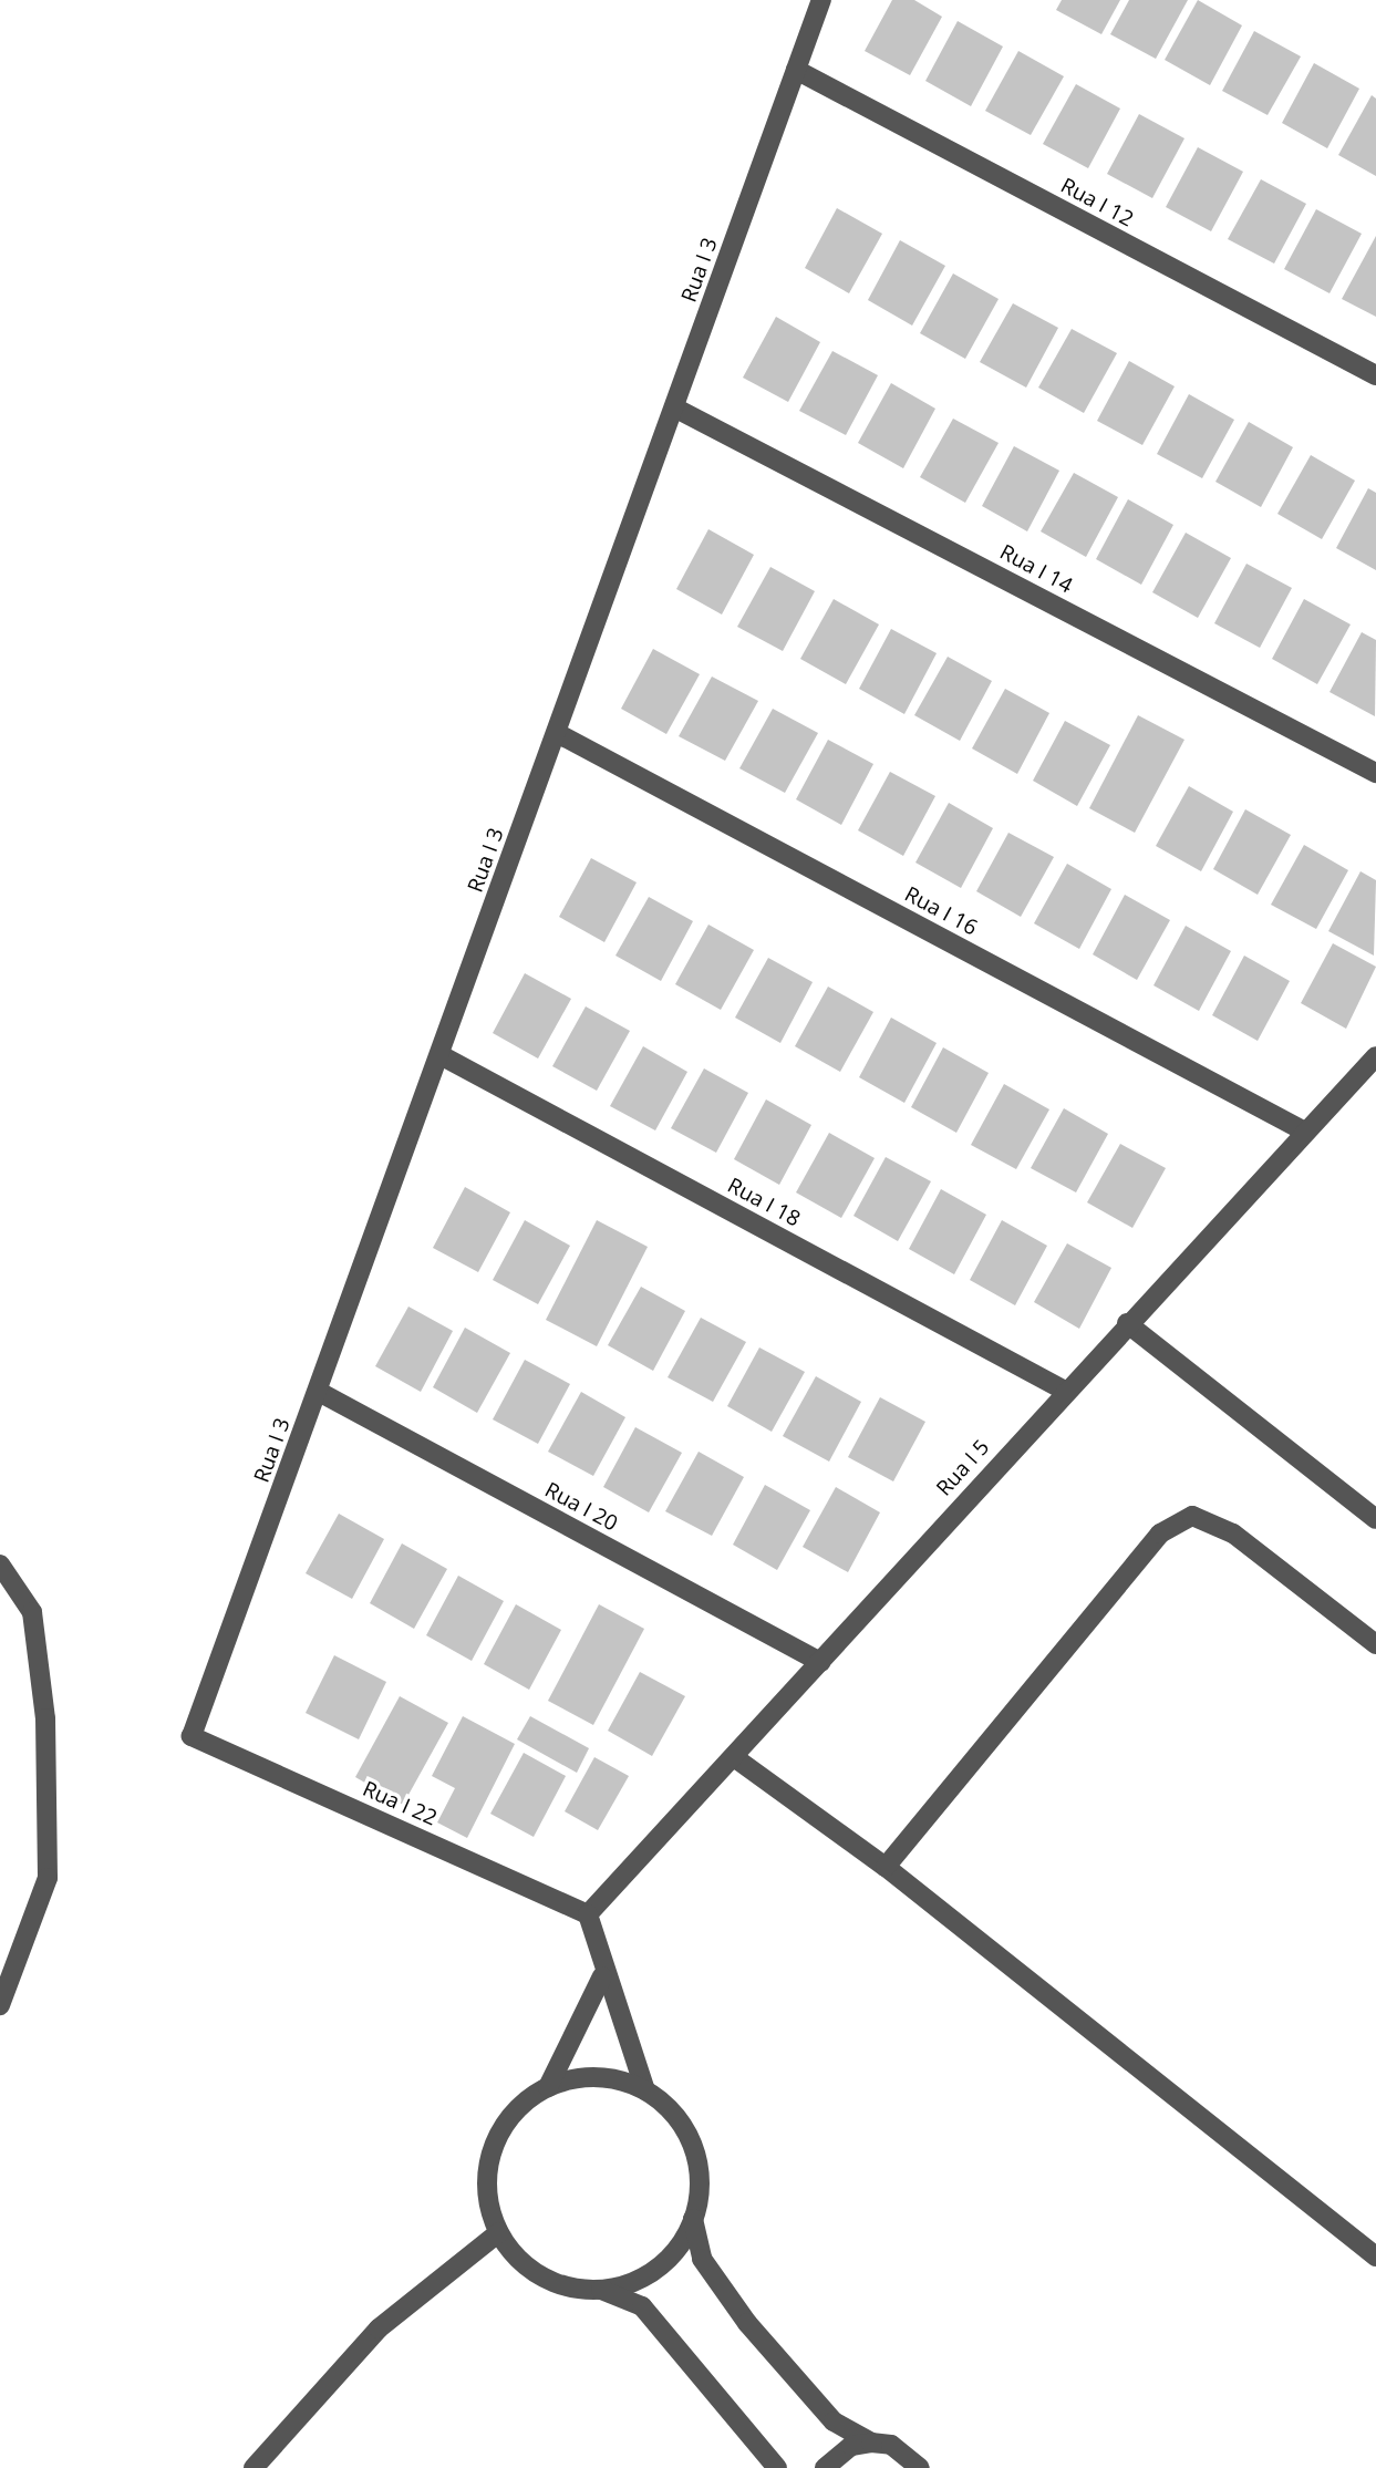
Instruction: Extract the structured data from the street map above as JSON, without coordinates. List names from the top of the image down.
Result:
{
  "streets": {
    "street": [
      "Rua I 12",
      "Rua I 3",
      "Rua I 14",
      "Rua I 16",
      "Rua I 18",
      "Rua I 5",
      "Rua I 20",
      "Rua I 22"
    ]
  },
  "crossings": [
    ["Rua I 12", "Rua I 3"],
    ["Rua I 3", "Rua I 14"],
    ["Rua I 3", "Rua I 16"],
    ["Rua I 3", "Rua I 18"],
    ["Rua I 3", "Rua I 20"],
    ["Rua I 3", "Rua I 22"],
    ["Rua I 16", "Rua I 5"],
    ["Rua I 18", "Rua I 5"],
    ["Rua I 5", "Rua I 20"],
    ["Rua I 5", "Rua I 22"]
  ]
}
